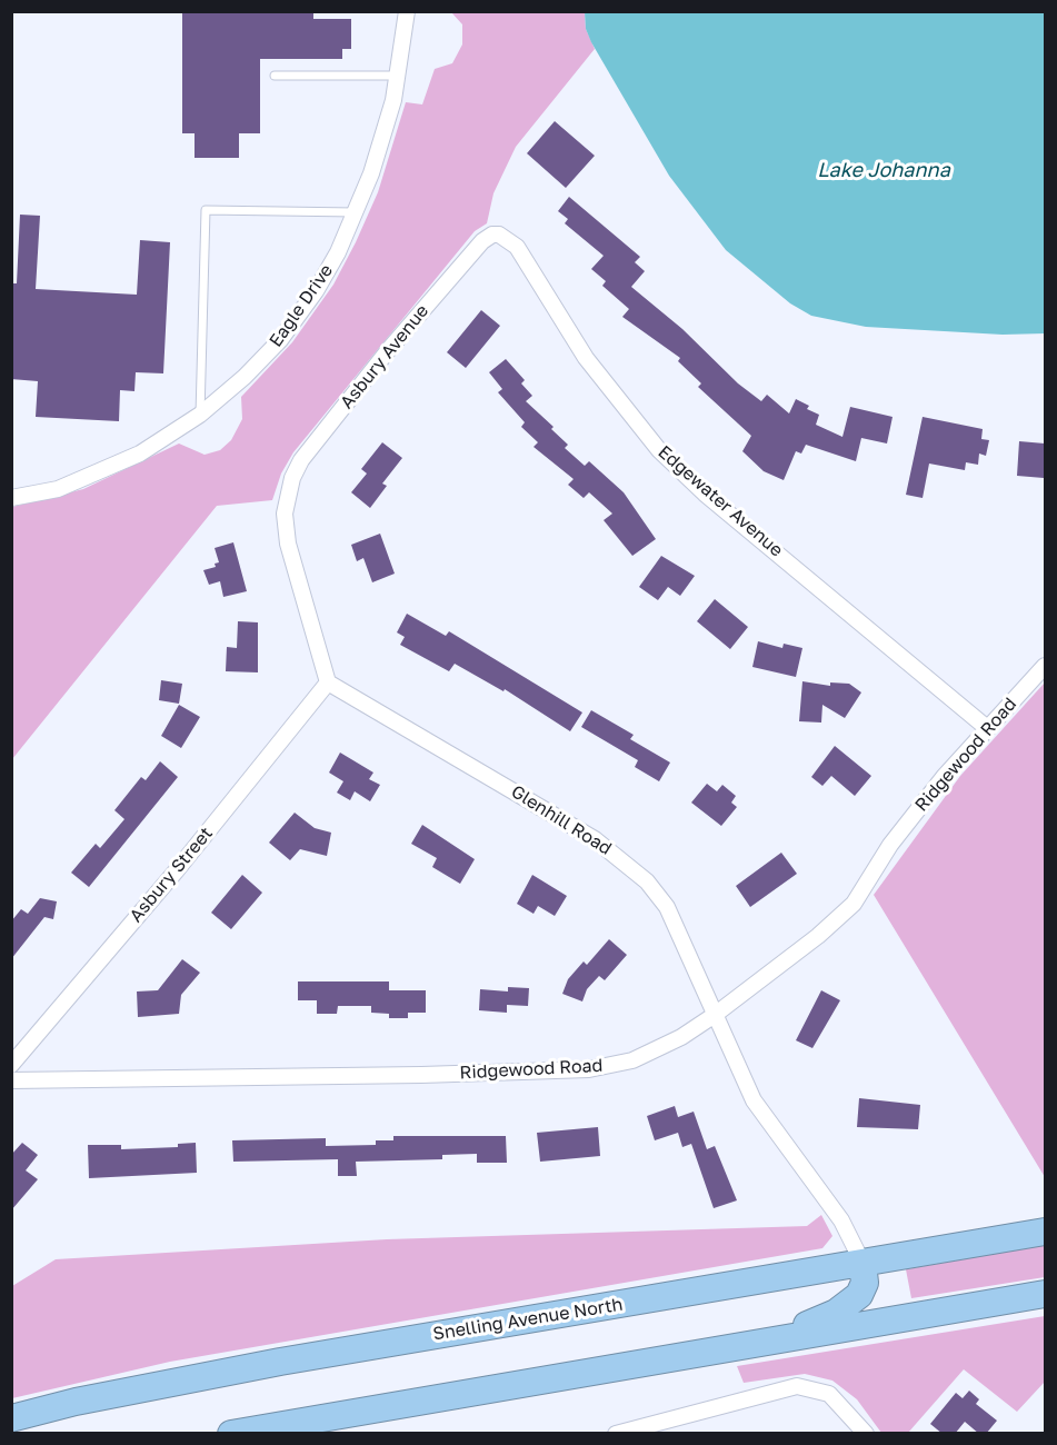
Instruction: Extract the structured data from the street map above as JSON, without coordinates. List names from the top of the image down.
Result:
{
  "streets": {
    "highway": ["Snelling Avenue North"],
    "street": [
      "Eagle Drive",
      "Asbury Avenue",
      "Edgewater Avenue",
      "Ridgewood Road",
      "Glenhill Road",
      "Asbury Street"
    ]
  },
  "crossings": [
    ["Asbury Avenue", "Edgewater Avenue"],
    ["Asbury Avenue", "Glenhill Road"],
    ["Asbury Avenue", "Asbury Street"],
    ["Edgewater Avenue", "Ridgewood Road"],
    ["Ridgewood Road", "Glenhill Road"],
    ["Glenhill Road", "Asbury Street"],
    ["Glenhill Road", "Snelling Avenue North"]
  ],
  "water": ["Lake Johanna"]
}
